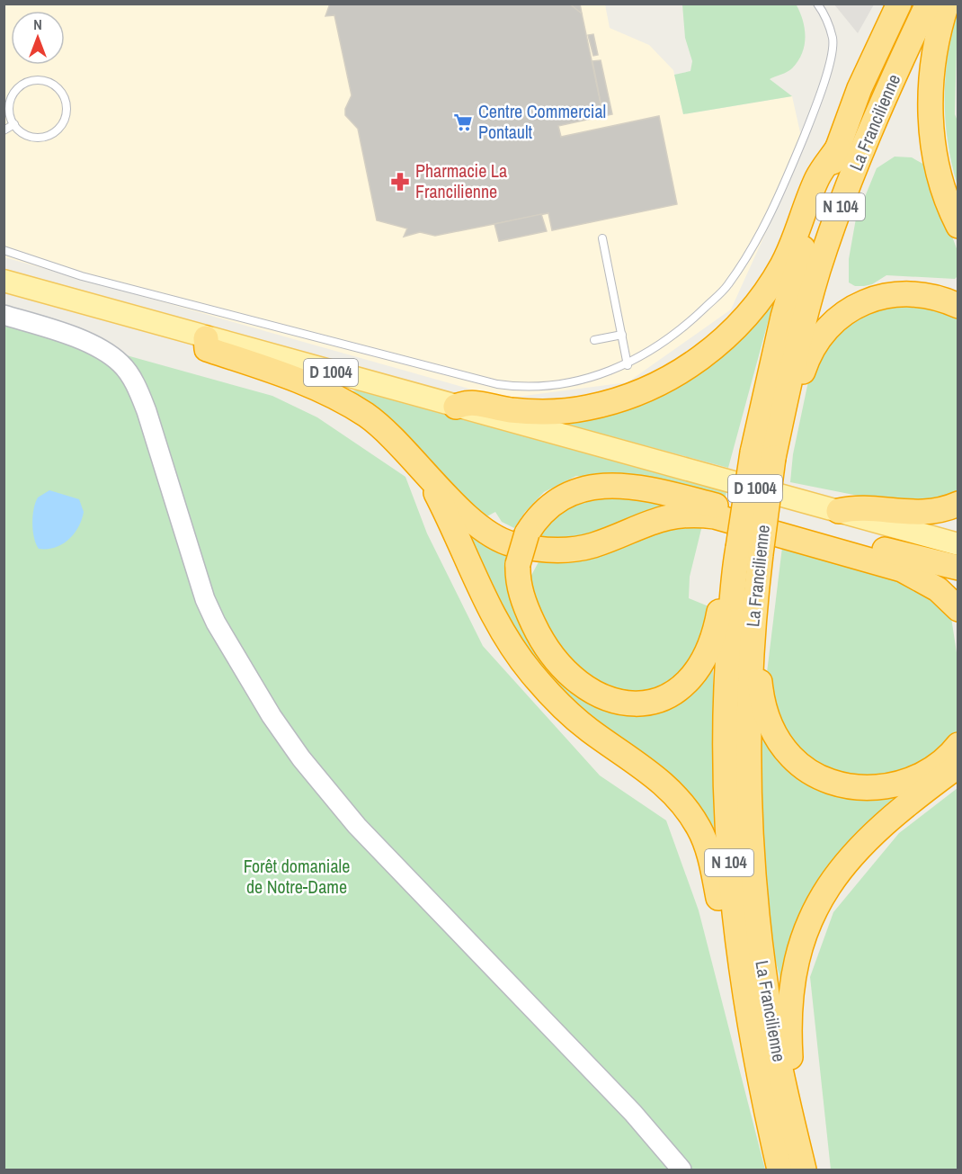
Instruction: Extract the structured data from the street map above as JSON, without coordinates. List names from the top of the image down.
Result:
{
  "streets": {
    "highway": ["La Francilienne", "N 104"],
    "main road": ["D 1004"]
  },
  "parks": ["Forêt domaniale de Notre-Dame"],
  "places": {
    "supermarket": ["Centre Commercial Pontault"],
    "pharmacy": ["Pharmacie La Francilienne"]
  },
  "north": "top"
}
